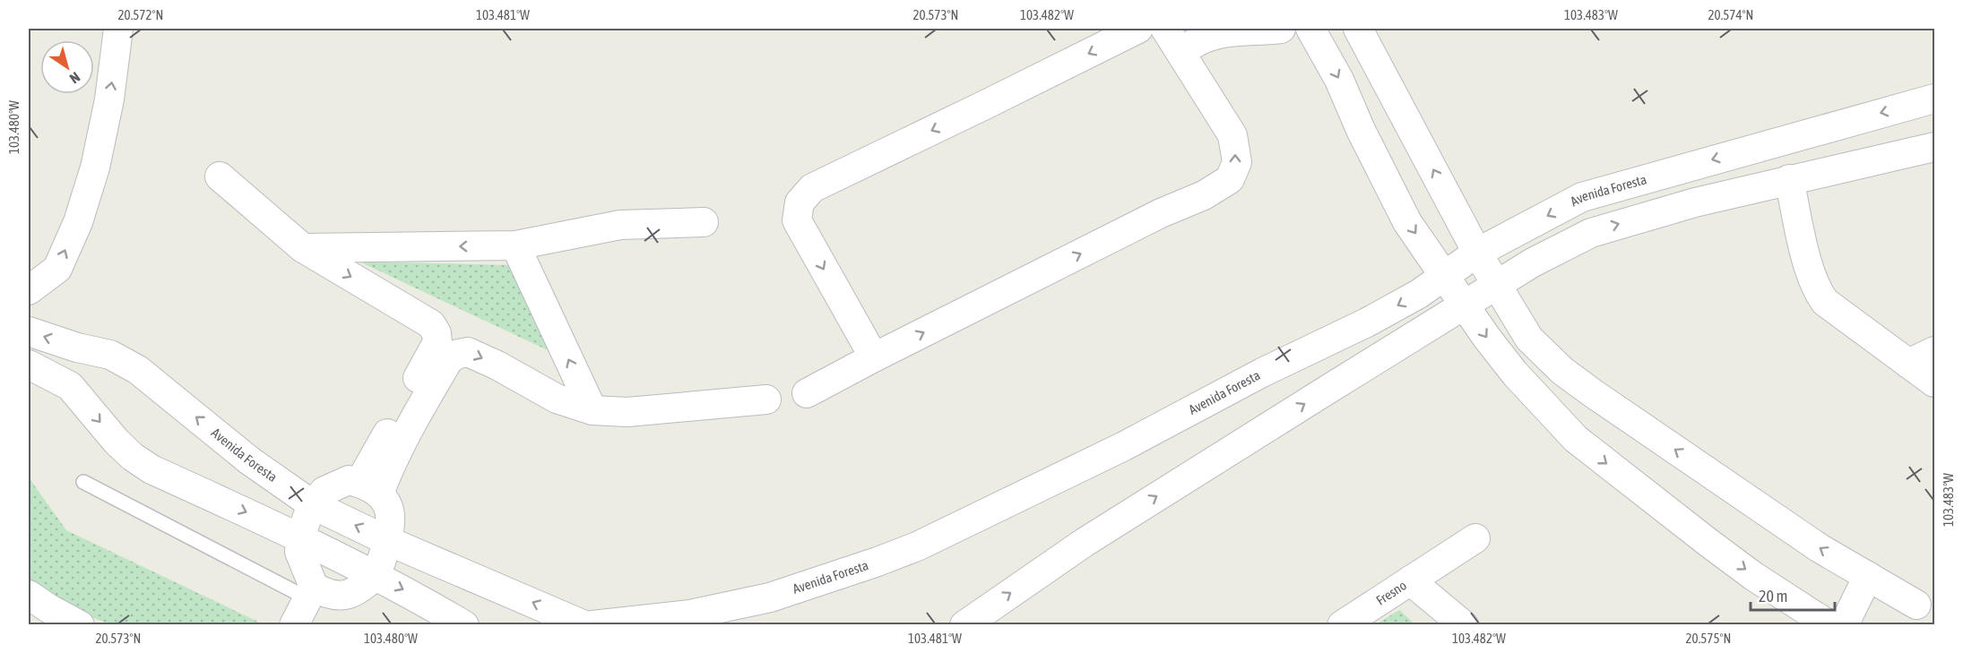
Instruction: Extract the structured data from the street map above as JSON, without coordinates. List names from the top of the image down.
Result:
{
  "streets": {
    "street": ["Avenida Foresta", "Fresno"]
  },
  "scale_bar": "20 m",
  "north": "bottom right",
  "coordinates": [
    "20.572°N",
    "103.481°W",
    "20.573°N",
    "103.482°W",
    "103.483°W",
    "20.574°N",
    "103.480°W",
    "20.575°N"
  ]
}
